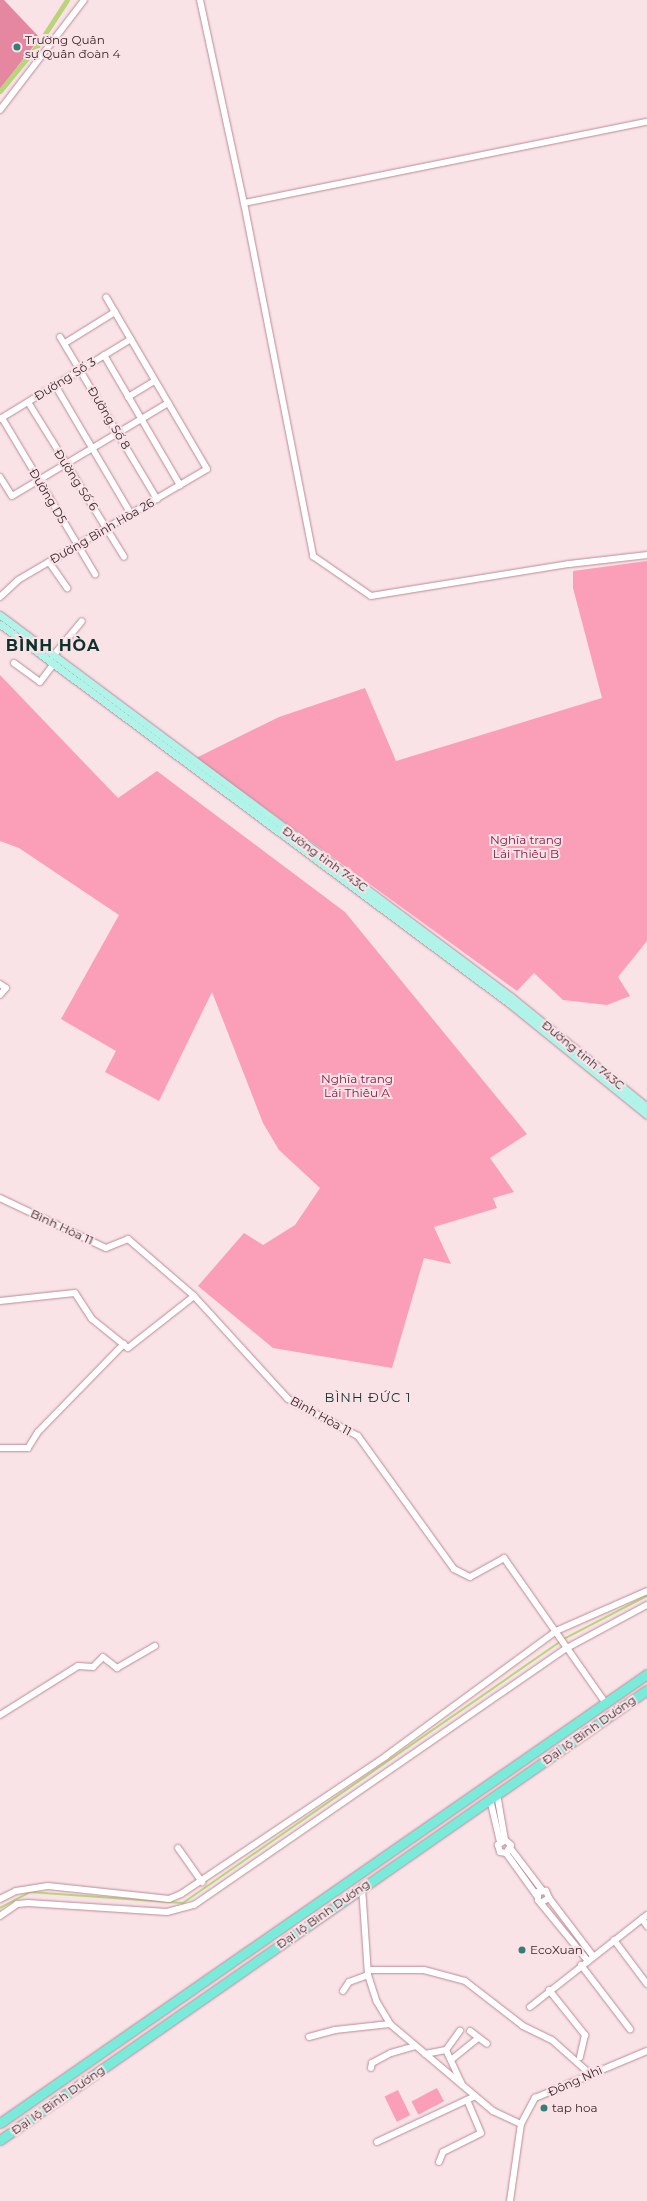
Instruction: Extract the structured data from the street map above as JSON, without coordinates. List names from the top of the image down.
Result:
{
  "streets": {
    "highway": ["Đại lộ Bình Dương"],
    "main road": ["Đường tỉnh 743C"],
    "street": [
      "Đường Số 3",
      "Đường Số 8",
      "Đường Số 6",
      "Đường D5",
      "Đường Bình Hòa 26",
      "Bình Hòa 11",
      "Đông Nhì"
    ]
  },
  "crossings": [
    ["Đường Số 3", "Đường Số 8"],
    ["Đường Số 3", "Đường Số 6"],
    ["Đường Số 3", "Đường D5"],
    ["Đường Số 8", "Đường Bình Hòa 26"],
    ["Đường Số 6", "Đường Bình Hòa 26"],
    ["Đường D5", "Đường Bình Hòa 26"]
  ],
  "districts": ["BÌNH HÒA", "BÌNH ĐỨC 1"],
  "parks": ["Nghĩa trang Lái Thiêu B", "Nghĩa trang Lái Thiêu A"],
  "places": ["Trường Quân sự Quân đoàn 4", "EcoXuan", "tap hoa"]
}
